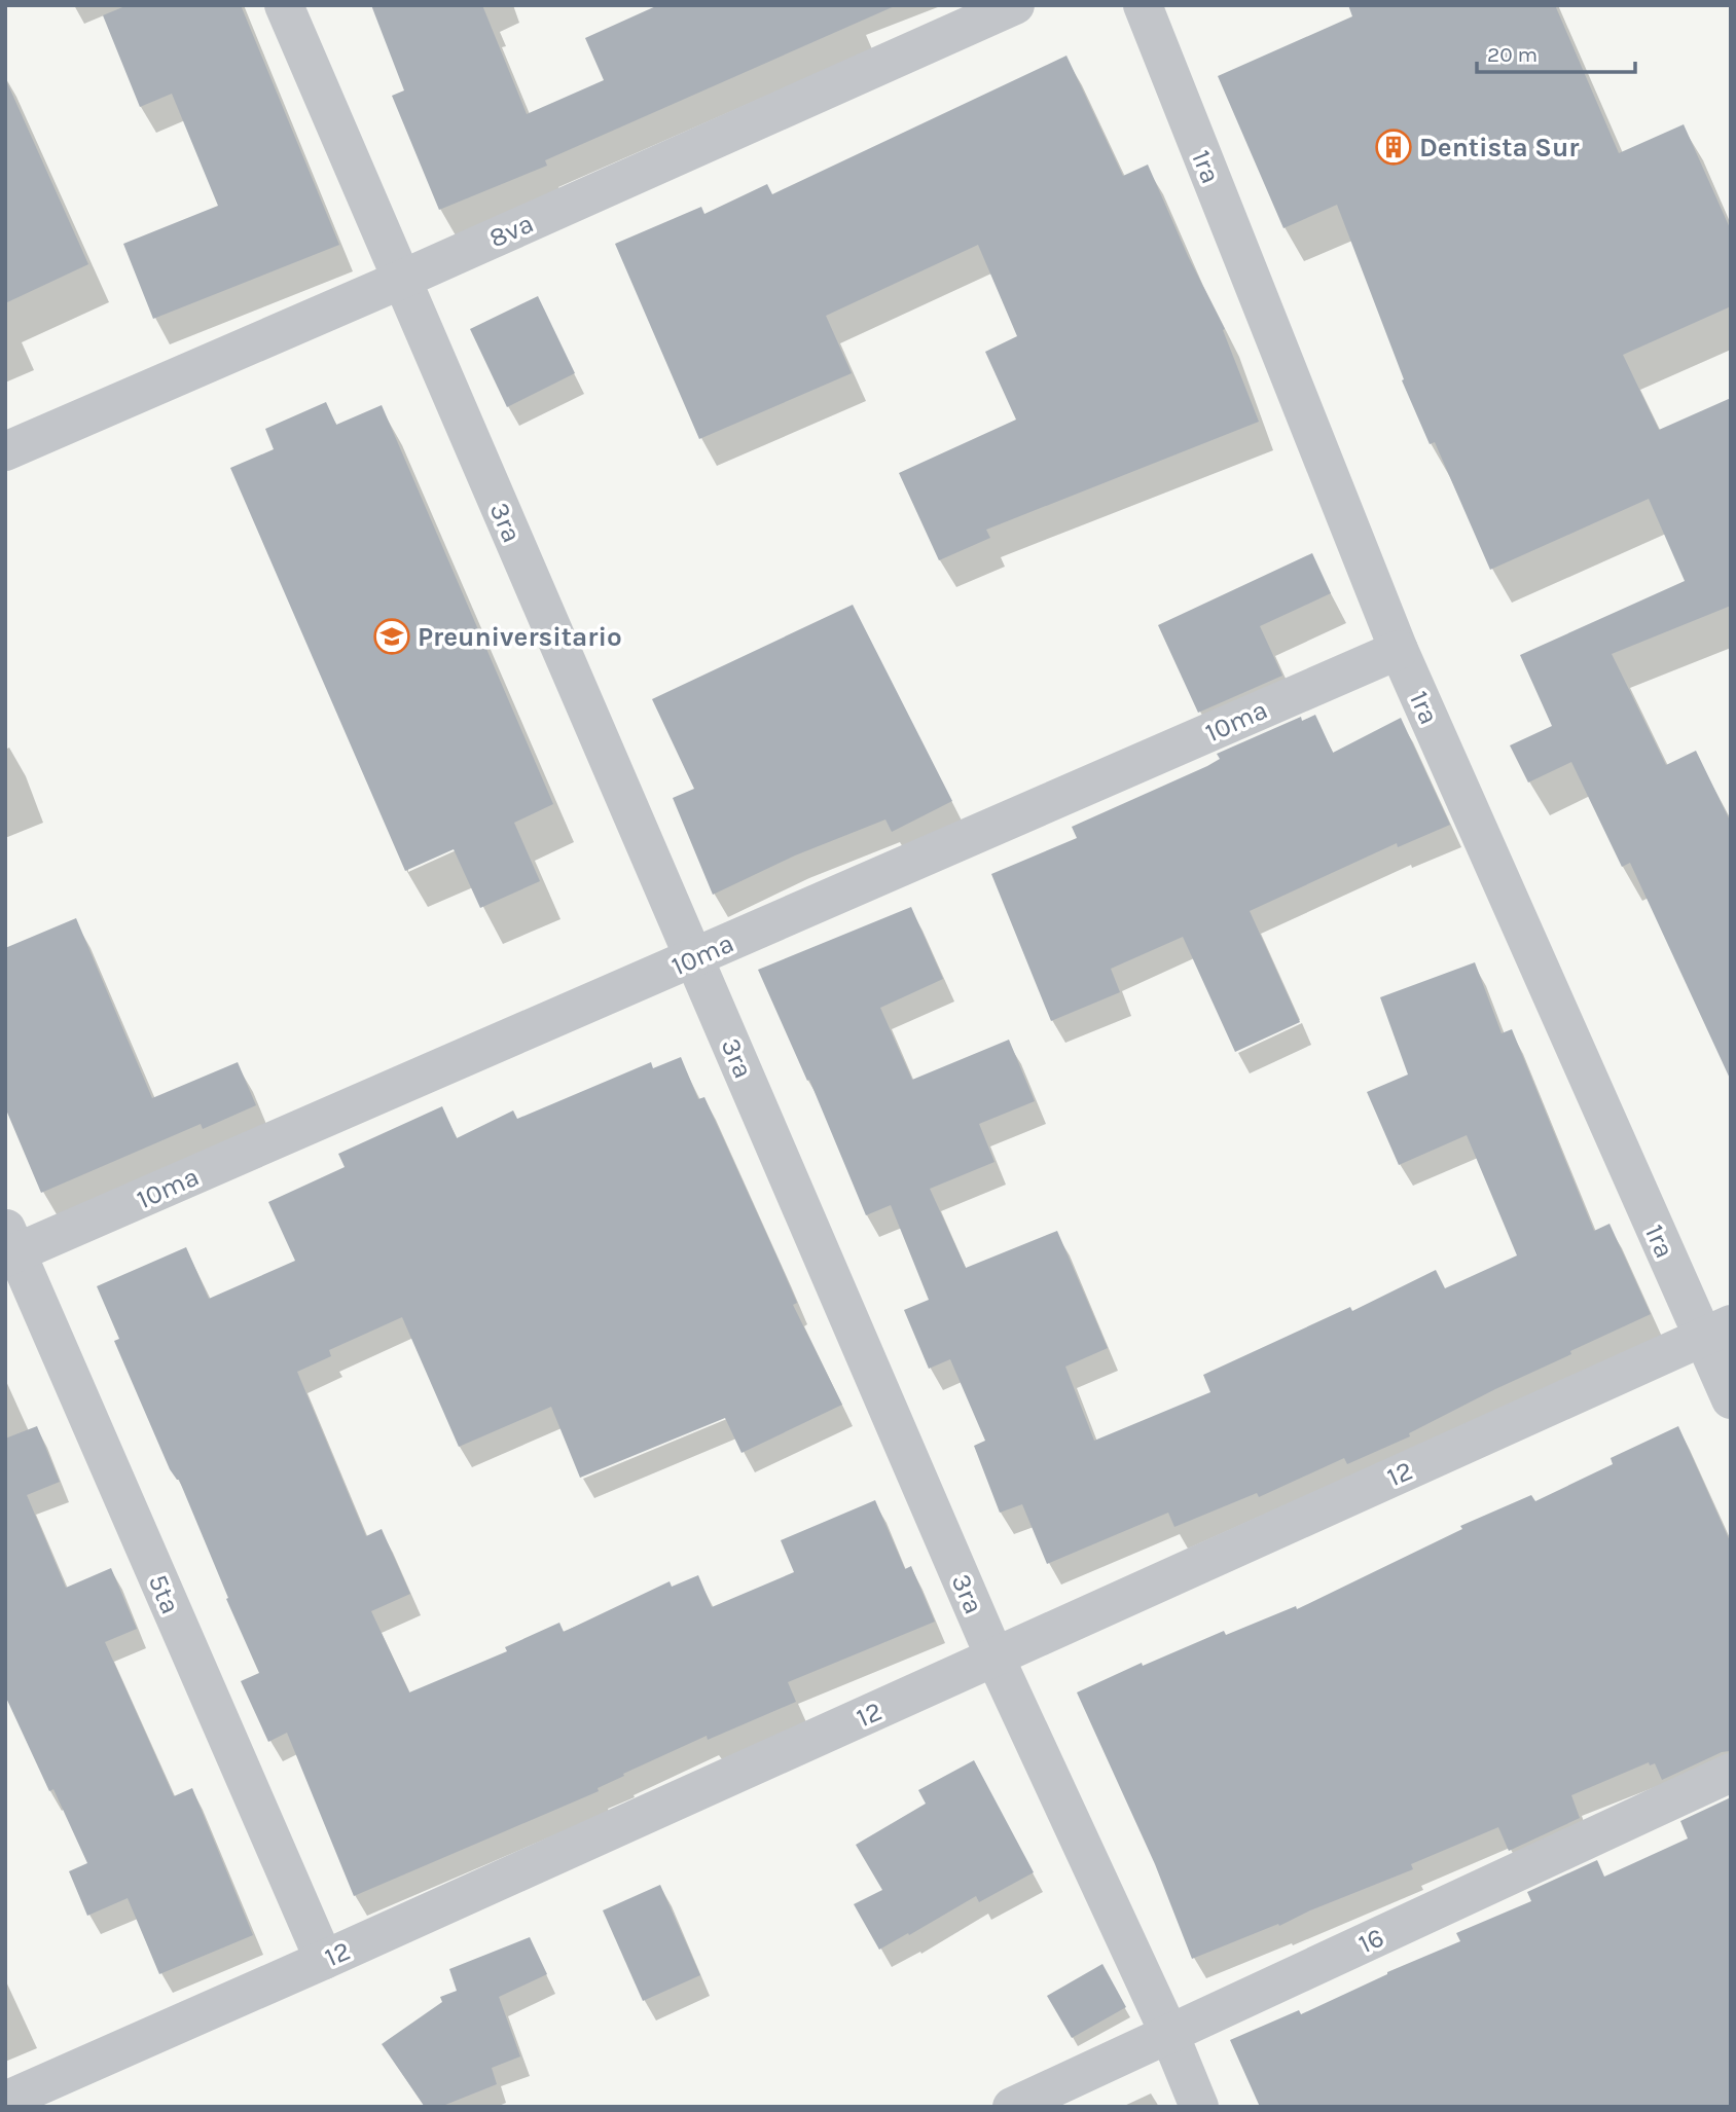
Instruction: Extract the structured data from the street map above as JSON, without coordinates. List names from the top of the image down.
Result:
{
  "streets": {
    "street": [
      "1ra",
      "8va",
      "3ra",
      "10ma",
      "12",
      "5ta",
      "16"
    ]
  },
  "crossings": [
    ["1ra", "10ma"],
    ["1ra", "12"],
    ["8va", "3ra"],
    ["3ra", "10ma"],
    ["3ra", "12"],
    ["3ra", "16"],
    ["10ma", "5ta"],
    ["12", "5ta"]
  ],
  "places": {
    "building": ["Dentista Sur"],
    "school or university": ["Preuniversitario"]
  },
  "scale_bar": "20 m"
}
